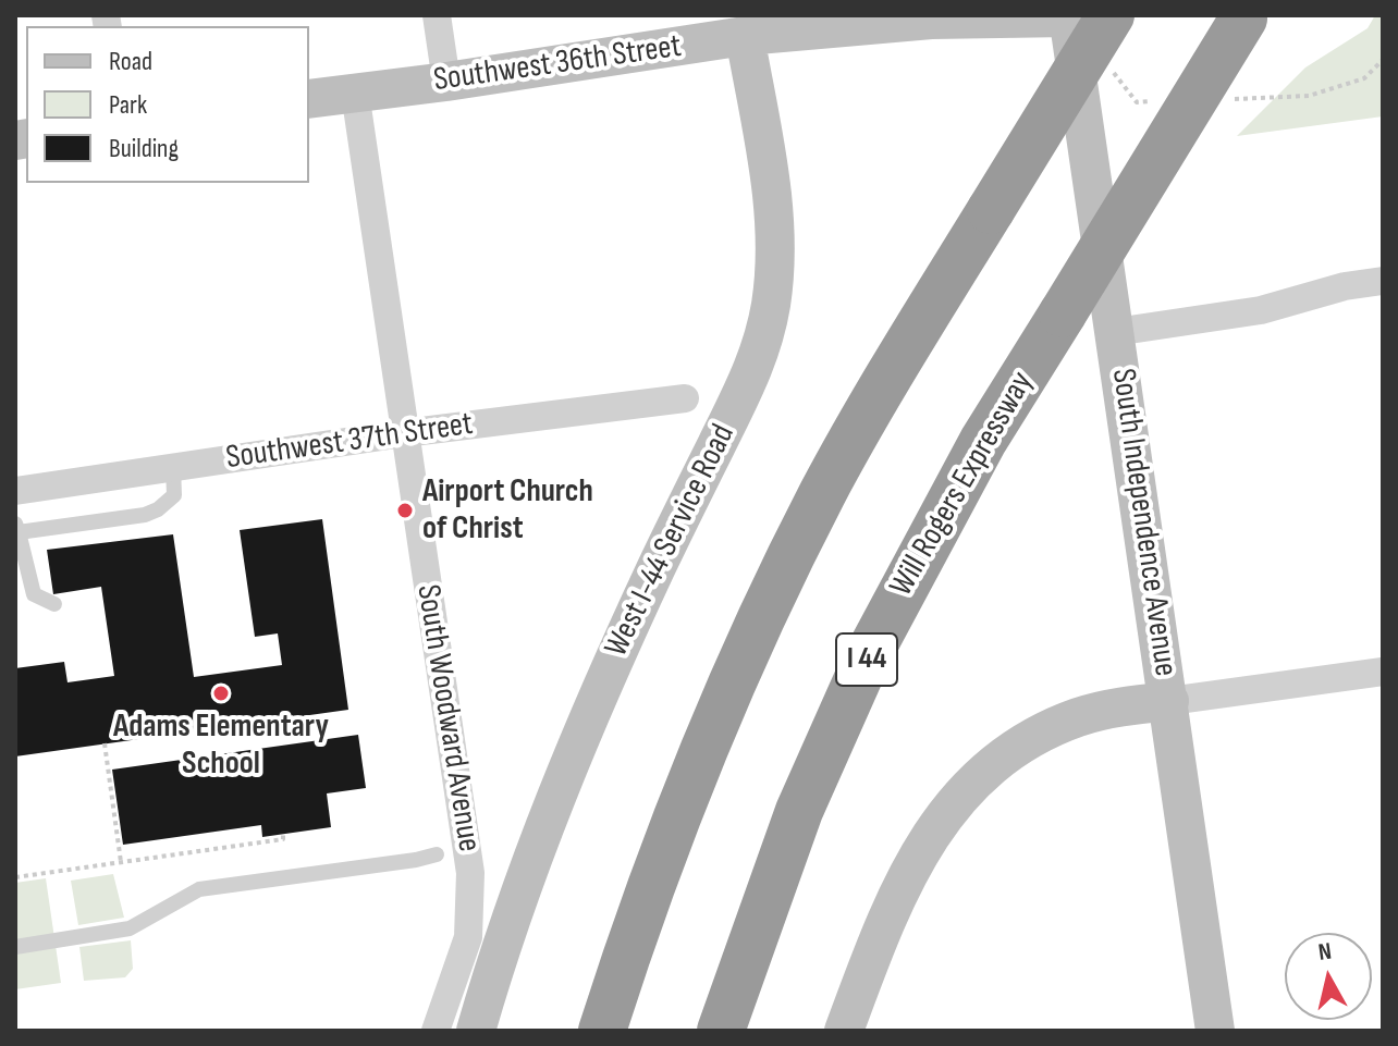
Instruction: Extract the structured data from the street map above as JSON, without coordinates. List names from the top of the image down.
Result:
{
  "streets": {
    "highway": ["Will Rogers Expressway", "I 44"],
    "street": [
      "Southwest 36th Street",
      "Southwest 37th Street",
      "South Independence Avenue",
      "West I-44 Service Road",
      "South Woodward Avenue"
    ]
  },
  "crossings": [
    ["Southwest 36th Street", "South Independence Avenue"],
    ["Southwest 36th Street", "West I-44 Service Road"],
    ["Southwest 36th Street", "South Woodward Avenue"],
    ["Southwest 37th Street", "South Woodward Avenue"]
  ],
  "places": ["Airport Church of Christ", "Adams Elementary School"],
  "legend": ["Road", "Park", "Building"],
  "north": "top"
}
